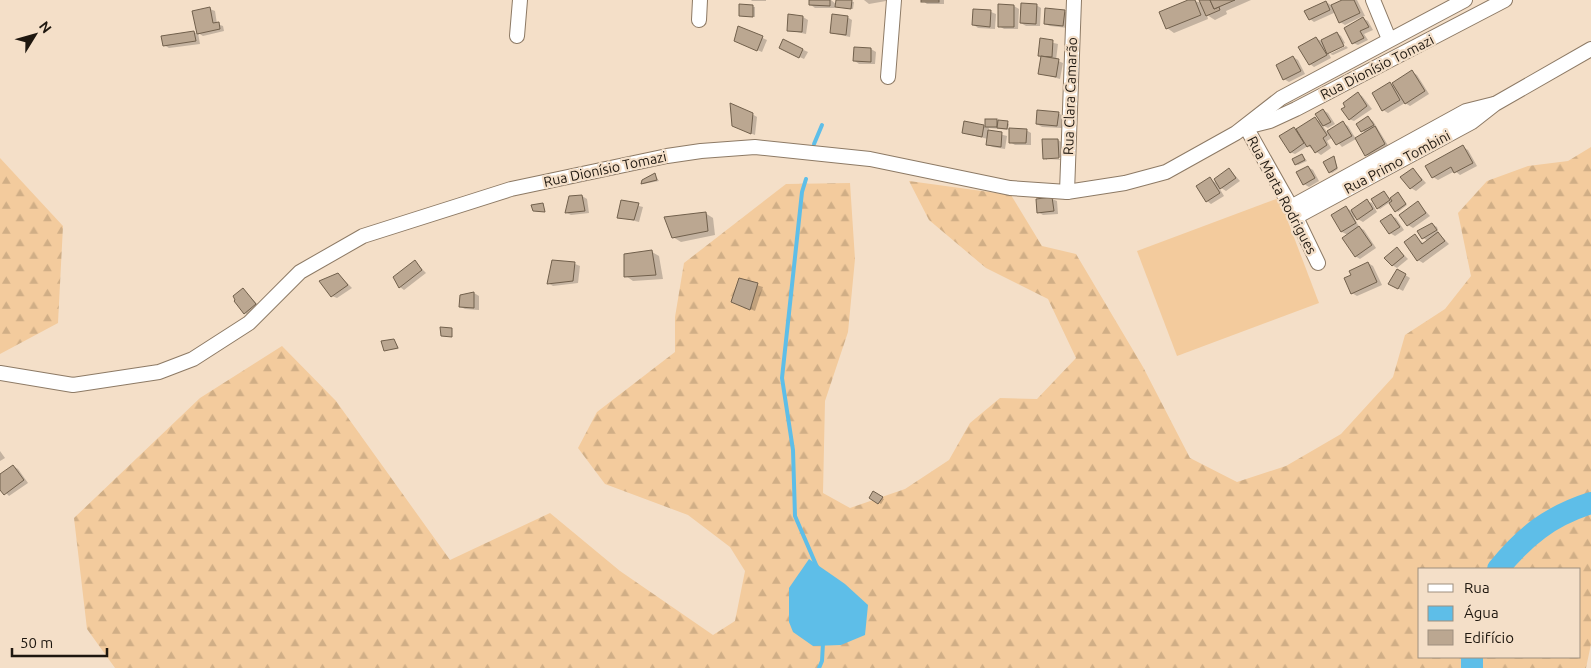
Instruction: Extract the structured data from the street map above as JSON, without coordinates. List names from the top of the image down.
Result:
{
  "streets": {
    "street": [
      "Rua Dionísio Tomazi",
      "Rua Clara Camarão",
      "Rua Primo Tombini",
      "Rua Marta Rodrigues"
    ]
  },
  "crossings": [
    ["Rua Dionísio Tomazi", "Rua Clara Camarão"],
    ["Rua Dionísio Tomazi", "Rua Marta Rodrigues"],
    ["Rua Primo Tombini", "Rua Marta Rodrigues"]
  ],
  "legend": ["Rua", "Água", "Edifício"],
  "scale_bar": "50 m",
  "north": "top right"
}
